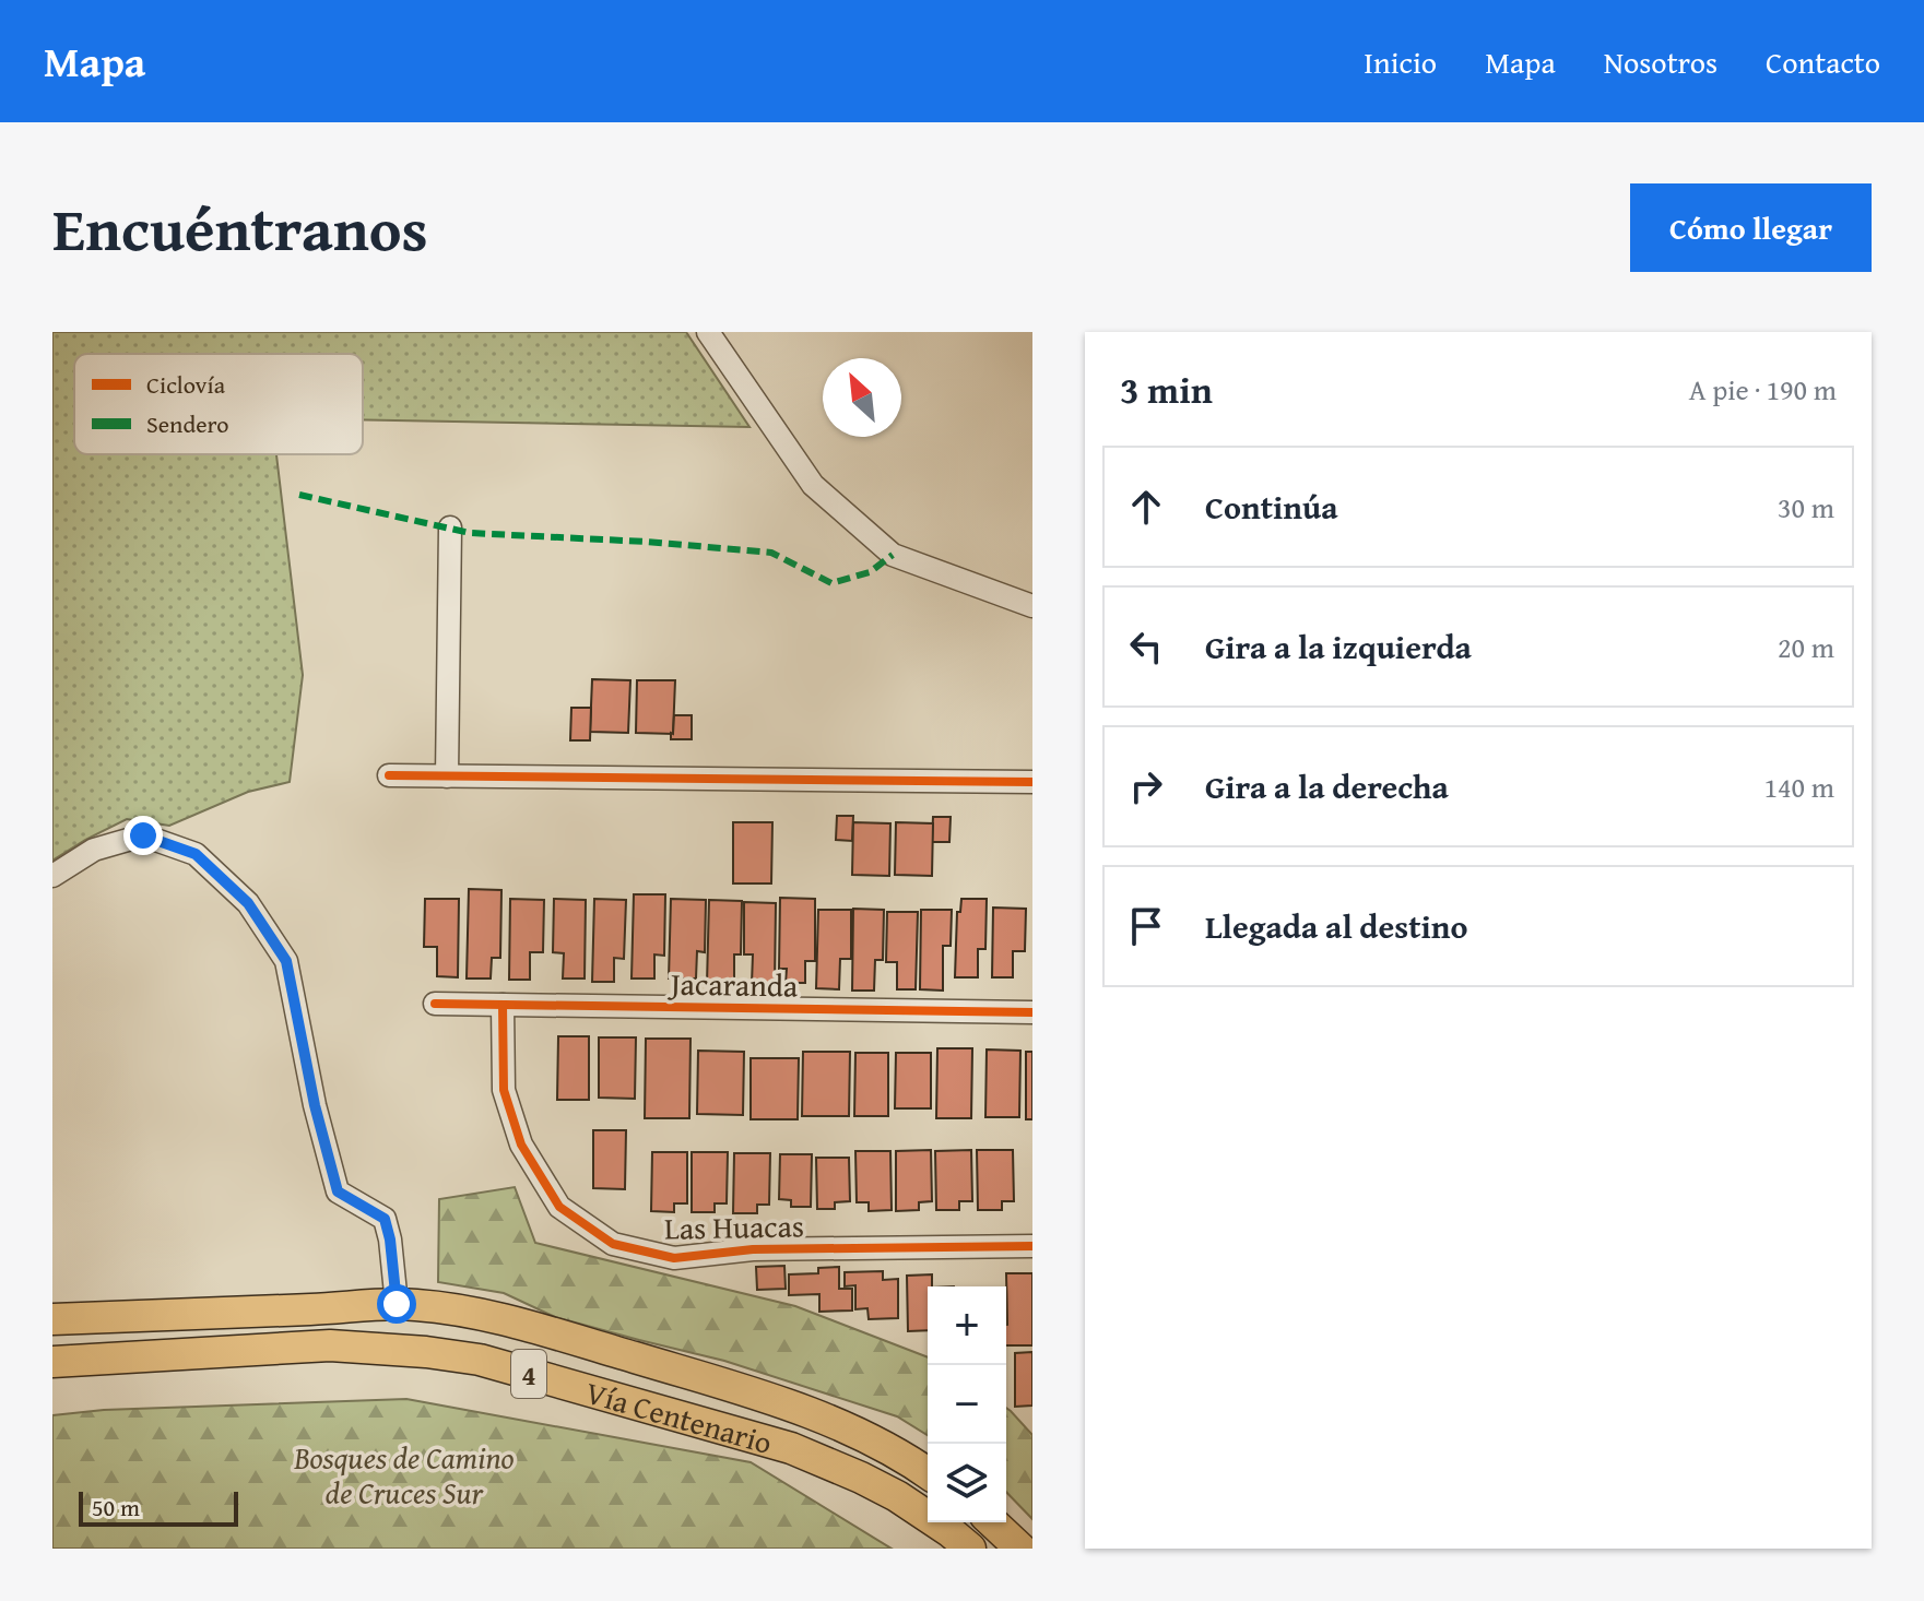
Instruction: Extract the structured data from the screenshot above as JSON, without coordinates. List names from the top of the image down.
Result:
{
  "streets": {
    "highway": ["4", "Vía Centenario"],
    "street": ["Jacaranda", "Las Huacas"]
  },
  "crossings": [
    ["Jacaranda", "Las Huacas"]
  ],
  "parks": ["Bosques de Camino de Cruces Sur"],
  "legend": ["Ciclovía", "Sendero"],
  "scale_bar": "50 m",
  "north": "top left",
  "page": {
    "header": "Mapa",
    "nav": [
      "Inicio",
      "Mapa",
      "Nosotros",
      "Contacto"
    ],
    "title": "Encuéntranos",
    "buttons": "Cómo llegar",
    "heading": ["3 min", "A pie · 190 m"],
    "list": [
      ["Continúa", "30 m"],
      ["Gira a la izquierda", "20 m"],
      ["Gira a la derecha", "140 m"],
      "Llegada al destino"
    ],
    "map_buttons": ["+", "−"],
    "scale": "50 m"
  }
}
